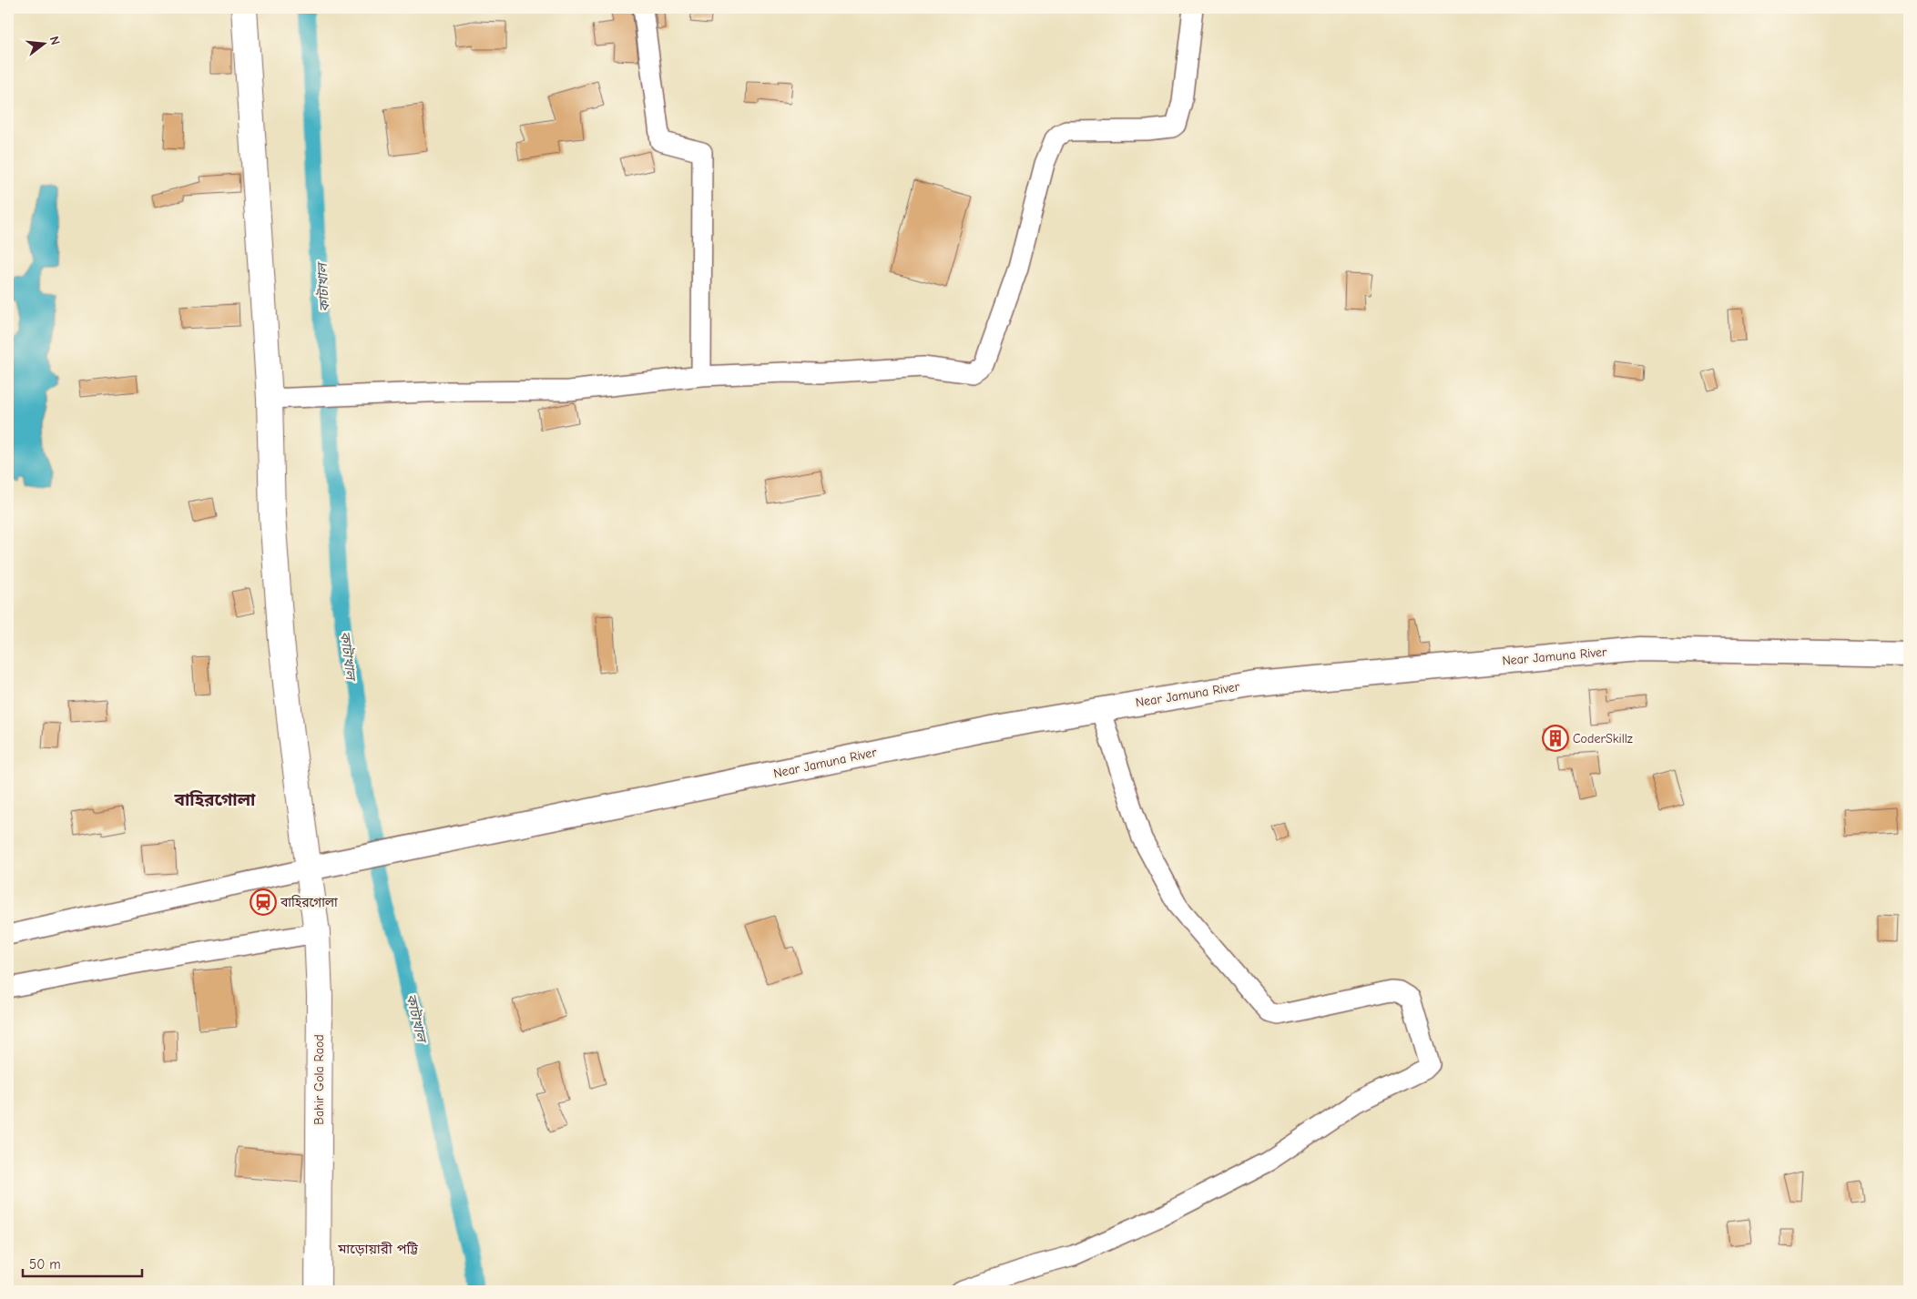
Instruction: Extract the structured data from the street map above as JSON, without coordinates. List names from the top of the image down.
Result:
{
  "streets": {
    "main road": ["Bahir Gola Raod"],
    "street": ["Near Jamuna River"]
  },
  "crossings": [
    ["Near Jamuna River", "Bahir Gola Raod"]
  ],
  "districts": ["বাহিরগোলা", "মাড়োয়ারী পট্টি"],
  "water": ["কাটাখাল"],
  "places": {
    "building": ["CoderSkillz"],
    "station": ["বাহিরগোলা"]
  },
  "scale_bar": "50 m",
  "north": "right"
}
